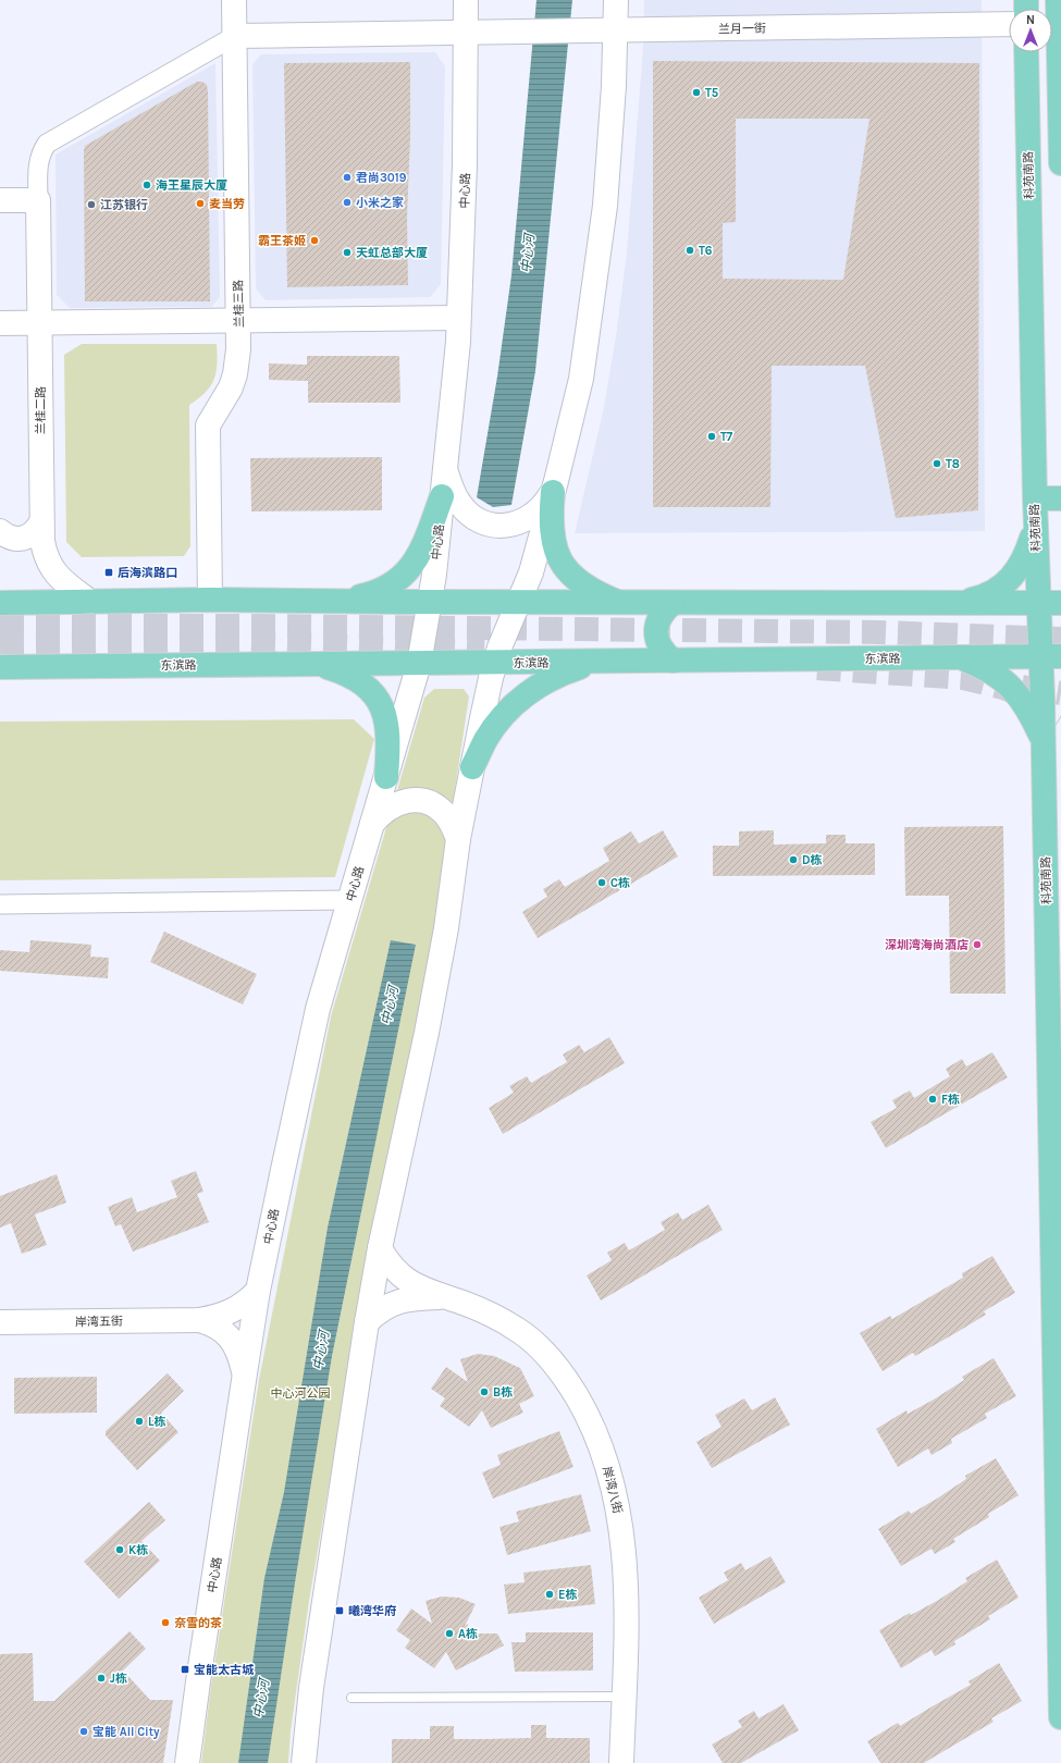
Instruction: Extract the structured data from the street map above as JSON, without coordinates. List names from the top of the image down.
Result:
{
  "streets": {
    "main road": [
      "兰月一街",
      "科苑南路",
      "中心路",
      "兰桂三路",
      "兰桂二路",
      "东滨路",
      "岸湾五街",
      "岸湾八街"
    ]
  },
  "crossings": [
    ["兰月一街", "中心路"],
    ["兰月一街", "兰桂三路"],
    ["科苑南路", "东滨路"],
    ["中心路", "东滨路"]
  ],
  "water": ["中心河"],
  "parks": ["中心河公园"],
  "places": {
    "other": [
      "T5",
      "君尚3019",
      "海王星辰大厦",
      "小米之家",
      "麦当劳",
      "江苏银行",
      "霸王茶姬",
      "T6",
      "天虹总部大厦",
      "T7",
      "T8",
      "D栋",
      "C栋",
      "深圳湾海尚酒店",
      "F栋",
      "B栋",
      "L栋",
      "K栋",
      "E栋",
      "奈雪的茶",
      "A栋",
      "J栋",
      "宝能 All City"
    ],
    "transit": ["后海滨路口", "曦湾华府", "宝能太古城"]
  },
  "north": "top"
}
